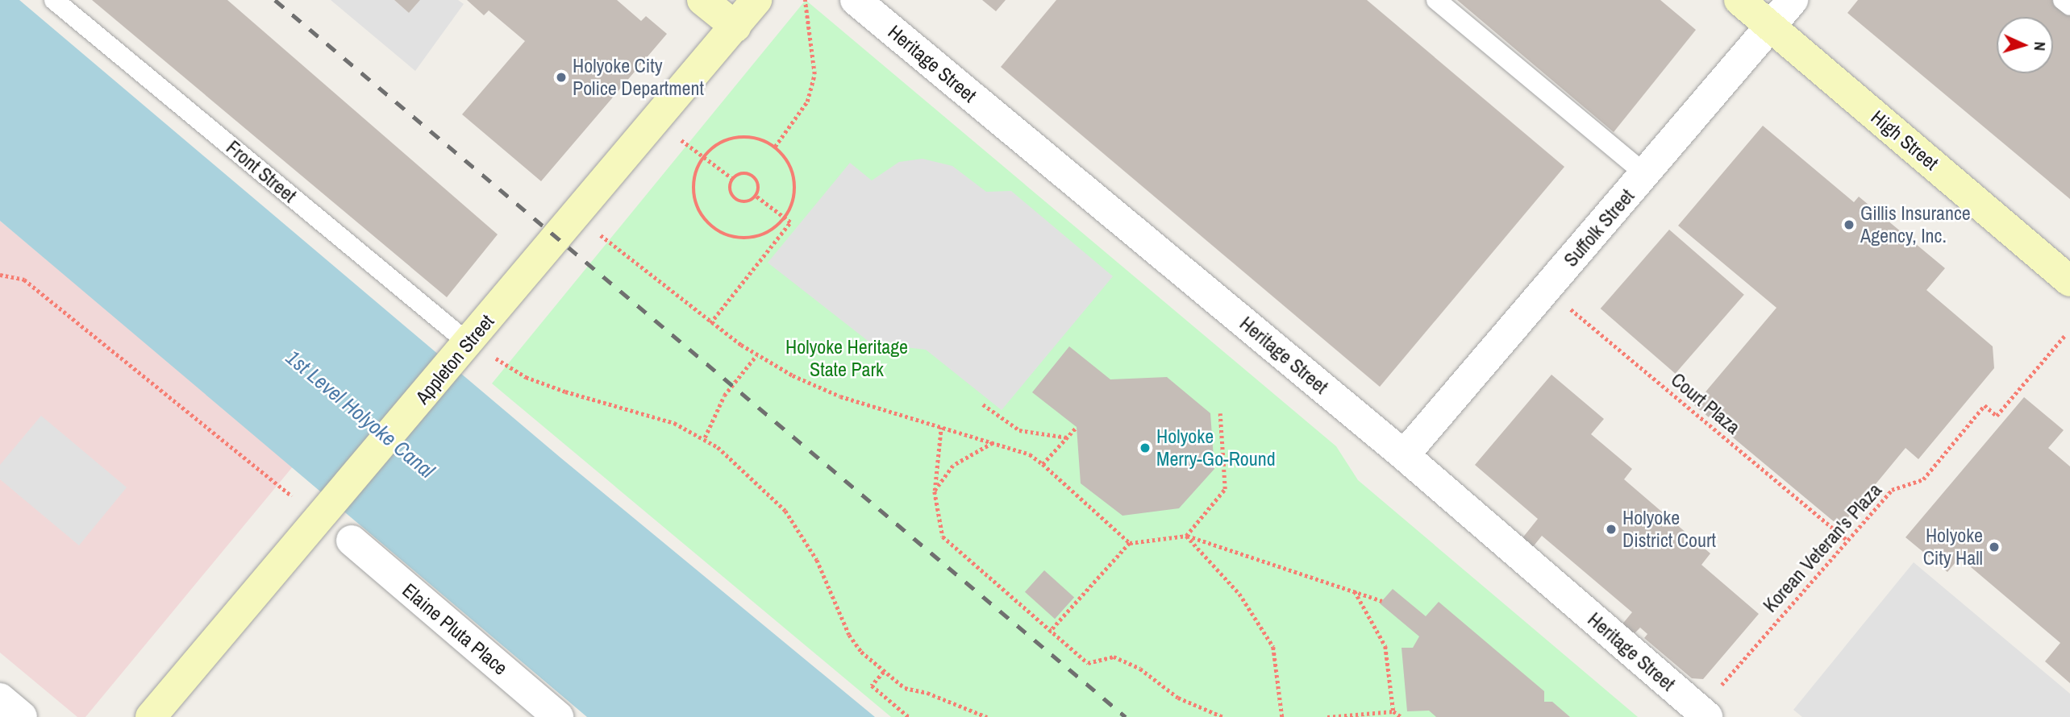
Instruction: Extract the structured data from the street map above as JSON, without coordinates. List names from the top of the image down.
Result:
{
  "streets": {
    "street": [
      "Heritage Street",
      "High Street",
      "Suffolk Street",
      "Appleton Street",
      "Elaine Pluta Place"
    ],
    "lane": ["Front Street"],
    "path": ["Court Plaza", "Korean Veteran's Plaza"]
  },
  "crossings": [
    ["Heritage Street", "Suffolk Street"],
    ["High Street", "Suffolk Street"],
    ["Front Street", "Appleton Street"],
    ["Suffolk Street", "Court Plaza"],
    ["Court Plaza", "Korean Veteran's Plaza"]
  ],
  "water": ["1st Level Holyoke Canal"],
  "parks": ["Holyoke Heritage State Park"],
  "places": [
    "Holyoke City Police Department",
    "Gillis Insurance Agency, Inc.",
    "Holyoke Merry-Go-Round",
    "Holyoke District Court",
    "Holyoke City Hall"
  ],
  "north": "right"
}
